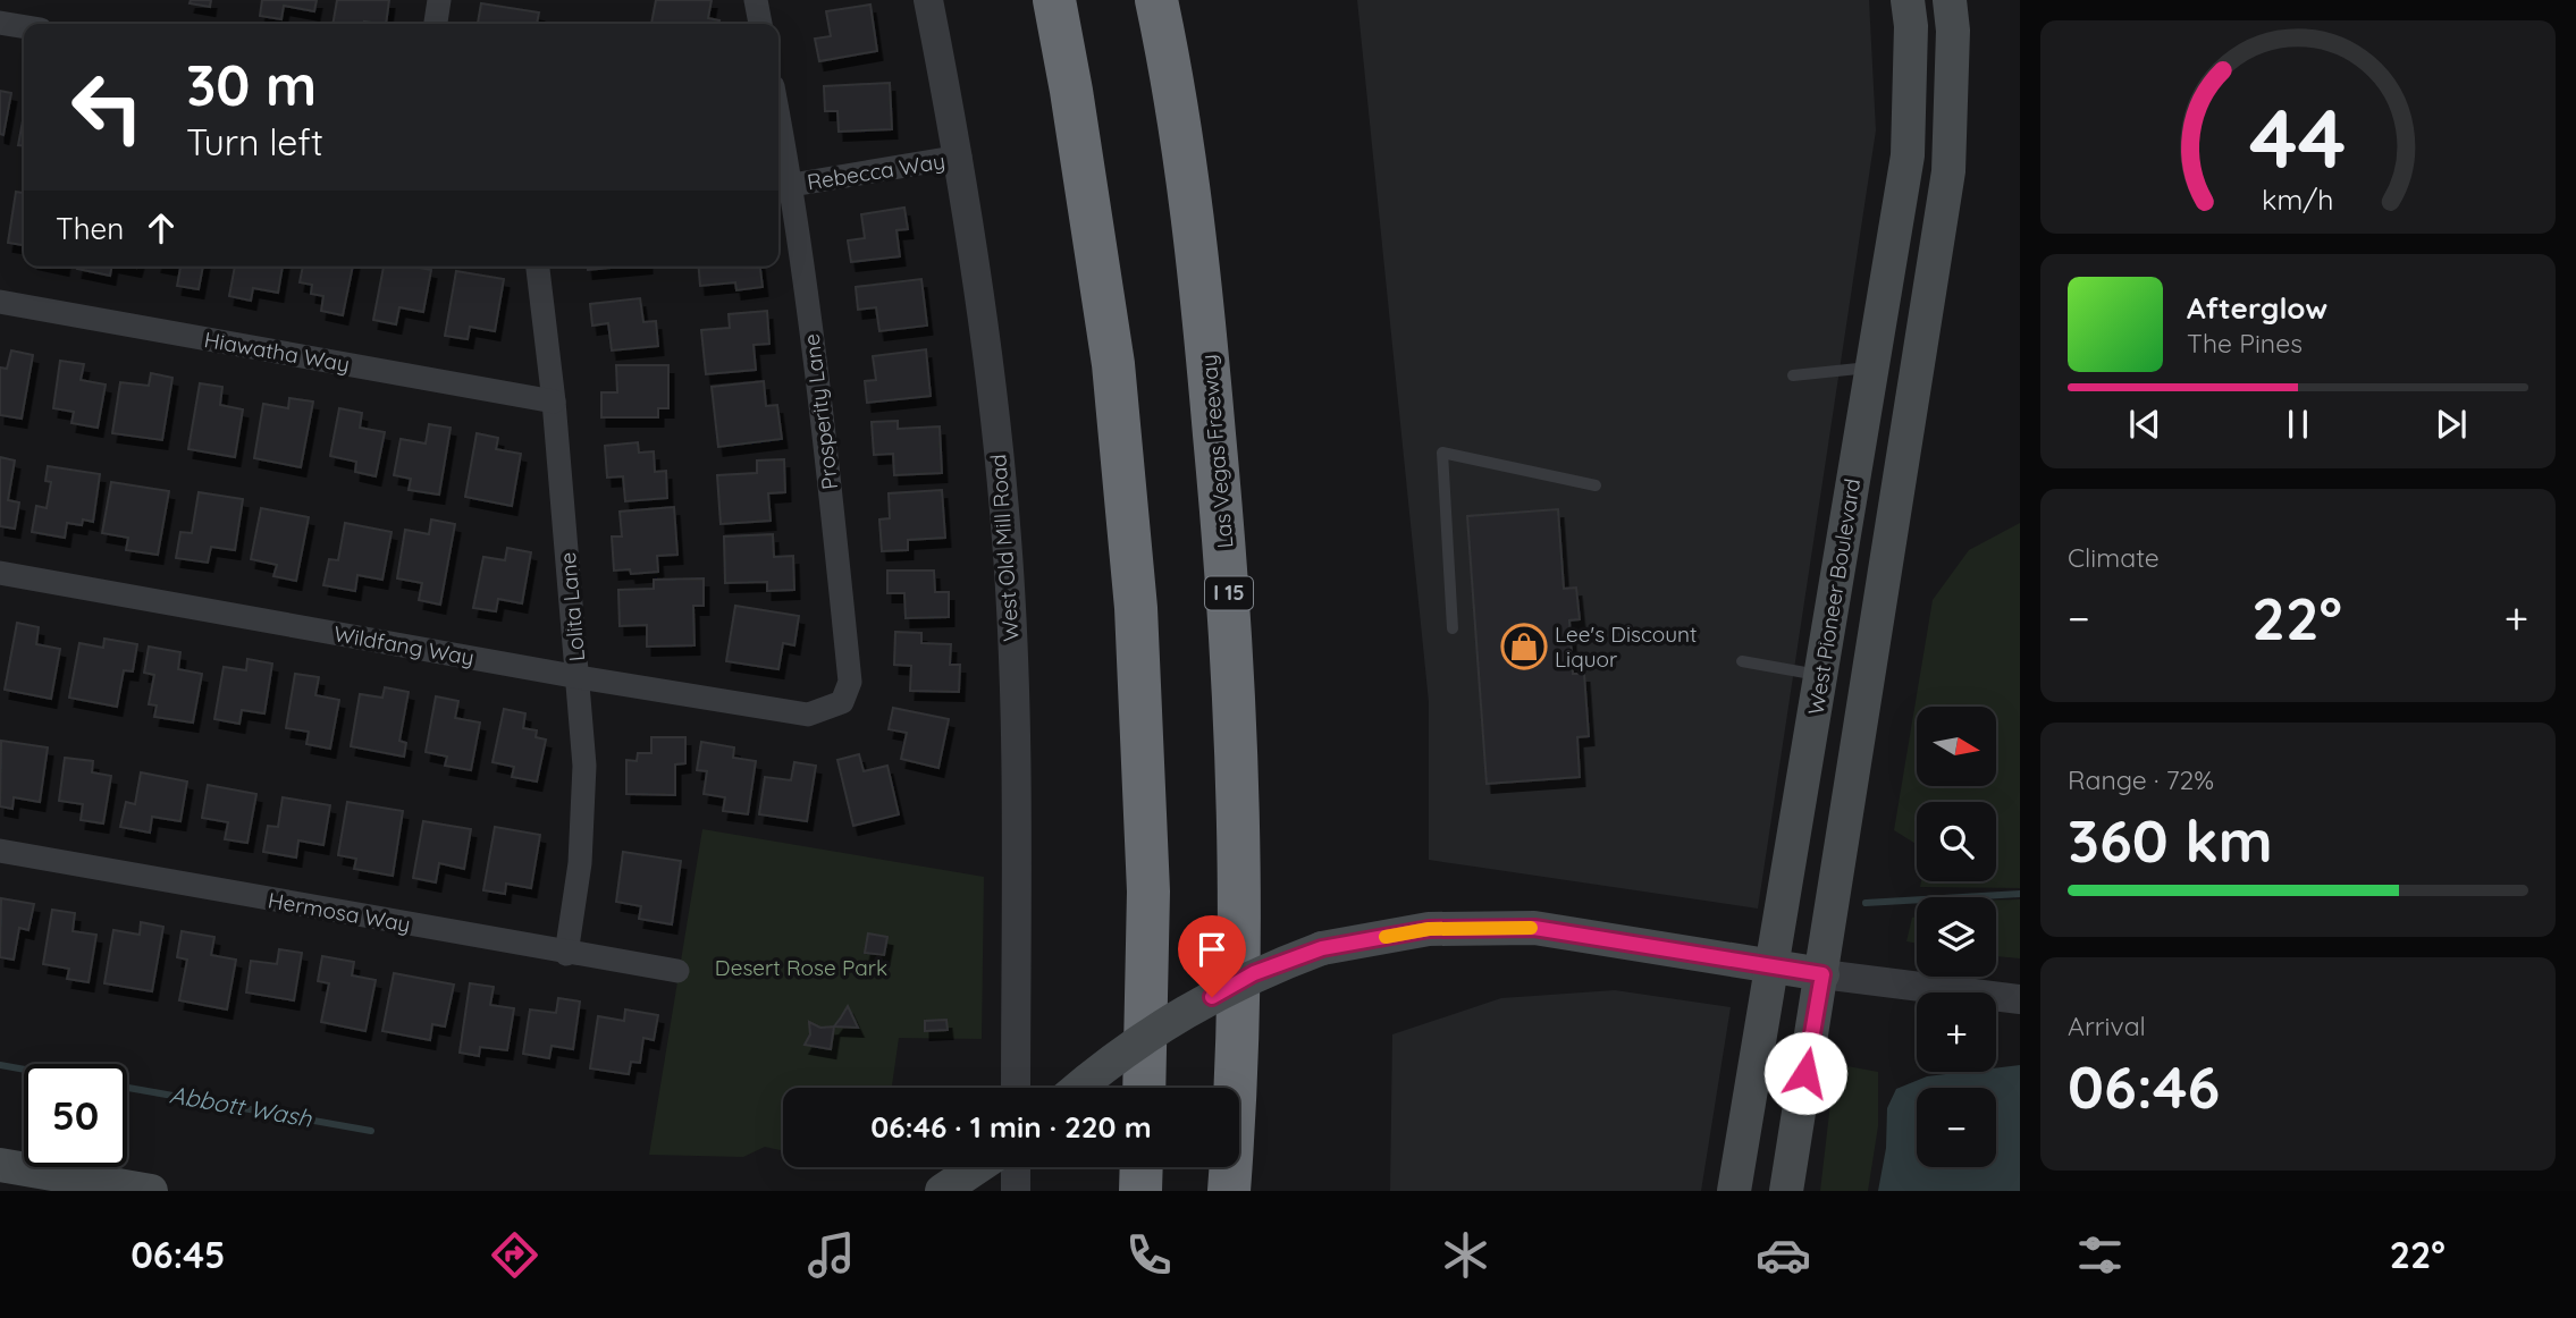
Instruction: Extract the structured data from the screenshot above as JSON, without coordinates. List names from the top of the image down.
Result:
{
  "streets": {
    "highway": ["Las Vegas Freeway", "I 15"],
    "main road": ["West Pioneer Boulevard"],
    "street": [
      "Rebecca Way",
      "Hiawatha Way",
      "Prosperity Lane",
      "West Old Mill Road",
      "Lolita Lane",
      "Wildfang Way",
      "Hermosa Way"
    ]
  },
  "crossings": [
    ["Rebecca Way", "Prosperity Lane"],
    ["Rebecca Way", "West Old Mill Road"],
    ["Hiawatha Way", "Lolita Lane"],
    ["Prosperity Lane", "Wildfang Way"],
    ["Lolita Lane", "Wildfang Way"],
    ["Lolita Lane", "Hermosa Way"]
  ],
  "water": ["Abbott Wash"],
  "parks": ["Desert Rose Park"],
  "places": {
    "shop": ["Lee's Discount Liquor"]
  },
  "north": "right",
  "page": {
    "turn": ["30 m", "Turn left"],
    "then": "Then",
    "song": ["Afterglow", "The Pines"],
    "tile": [
      "Climate",
      ["Range · 72%", "360 km"],
      ["Arrival", "06:46"]
    ],
    "heat": ["−", "22°", "+"],
    "map_buttons": ["+", "−"],
    "limit": "50",
    "trip": "06:46 · 1 min · 220 m",
    "tabs": ["06:45", "22°"],
    "gauge": ["44", "km/h"]
  }
}
